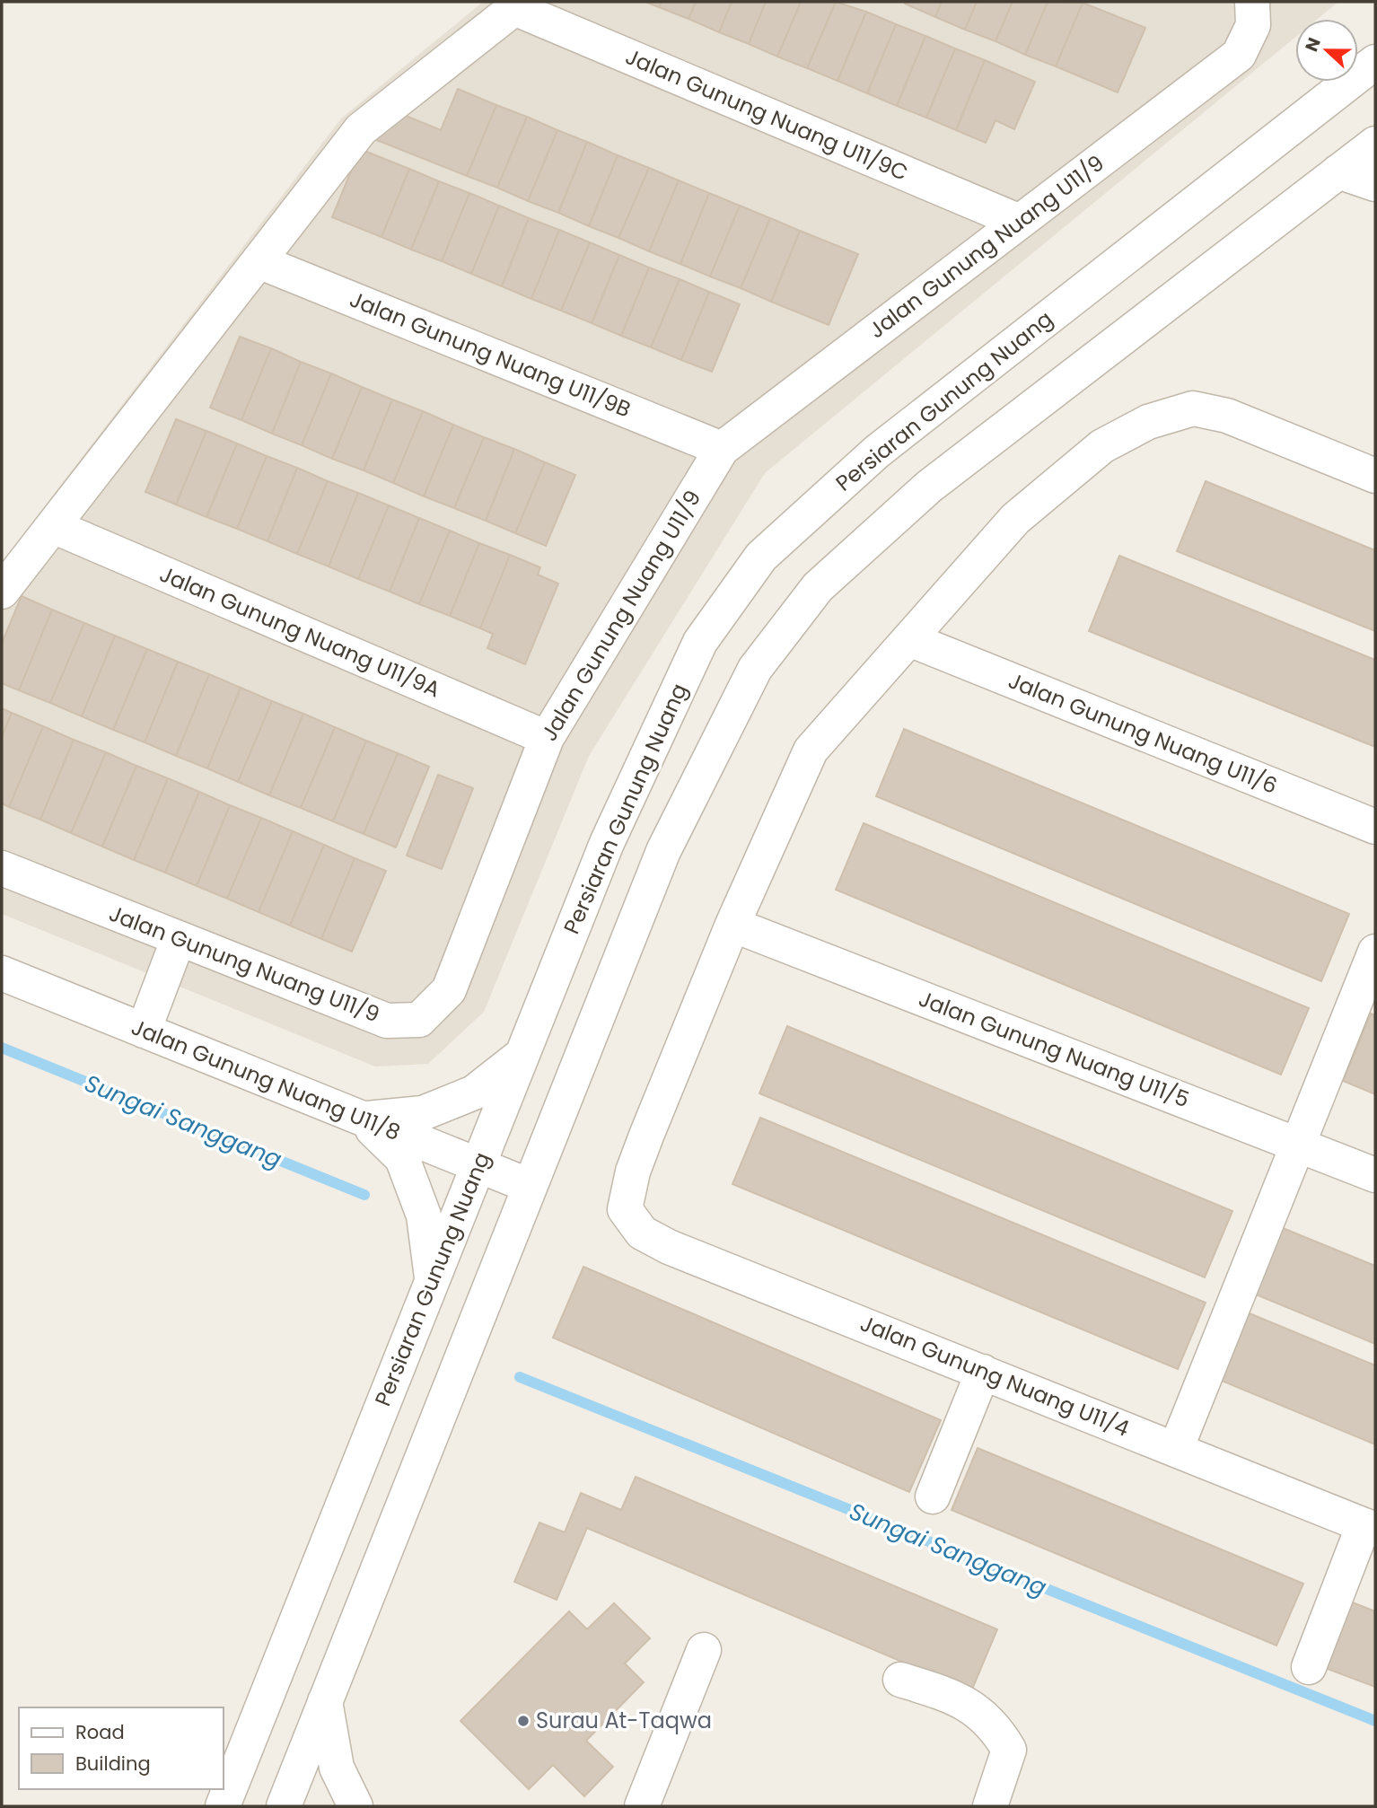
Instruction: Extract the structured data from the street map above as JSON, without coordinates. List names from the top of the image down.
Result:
{
  "streets": {
    "street": [
      "Jalan Gunung Nuang U11/9C",
      "Jalan Gunung Nuang U11/9",
      "Jalan Gunung Nuang U11/9B",
      "Persiaran Gunung Nuang",
      "Jalan Gunung Nuang U11/9A",
      "Jalan Gunung Nuang U11/6",
      "Jalan Gunung Nuang U11/5",
      "Jalan Gunung Nuang U11/8",
      "Jalan Gunung Nuang U11/4"
    ]
  },
  "crossings": [
    ["Jalan Gunung Nuang U11/9C", "Jalan Gunung Nuang U11/9"],
    ["Jalan Gunung Nuang U11/9", "Jalan Gunung Nuang U11/9B"],
    ["Jalan Gunung Nuang U11/9", "Jalan Gunung Nuang U11/9A"],
    ["Persiaran Gunung Nuang", "Jalan Gunung Nuang U11/8"],
    ["Jalan Gunung Nuang U11/5", "Jalan Gunung Nuang U11/4"]
  ],
  "water": ["Sungai Sanggang"],
  "places": ["Surau At-Taqwa"],
  "legend": ["Road", "Building"],
  "north": "left"
}
